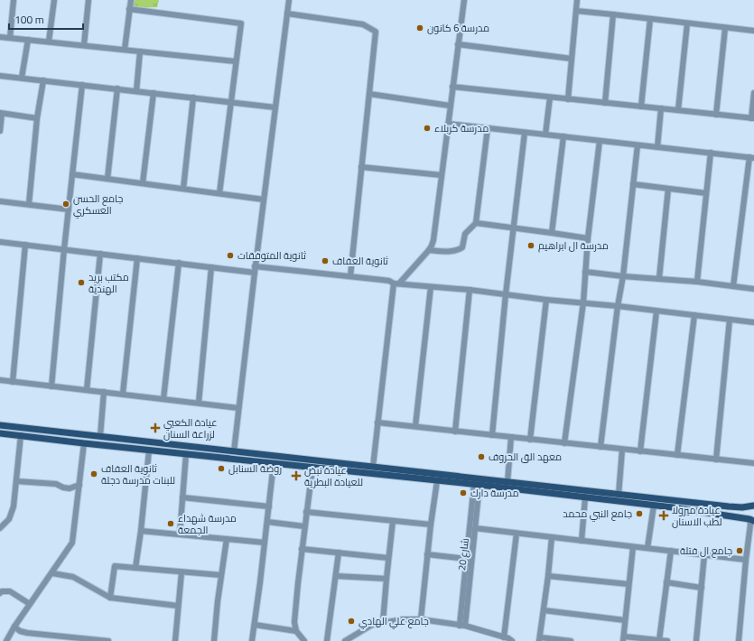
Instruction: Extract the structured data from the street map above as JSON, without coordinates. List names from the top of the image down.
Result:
{
  "streets": {
    "street": ["شارع 20"]
  },
  "places": {
    "other": [
      "مدرسة 6 كانون",
      "مدرسة كربلاء",
      "جامع الحسن العسكري",
      "مدرسة ال ابراهيم",
      "ثانوية المتوفقات",
      "ثانوية العفاف",
      "مكتب بريد الهندية",
      "معهد الق الحروف",
      "روضة السنابل",
      "ثانوية العفاف للبنات مدرسة دجلة",
      "مدرسة دارك",
      "جامع النبي محمد",
      "مدرسة شهداء الجمعة",
      "جامع ال فتلة",
      "جامع علي الهادي"
    ],
    "health": ["عيادة الكعبي لزراعة السنان", "عيادة نبض للعيادة البطرية", "عيادة ميرولا لطب الاسنان"]
  },
  "scale_bar": "100 m"
}
